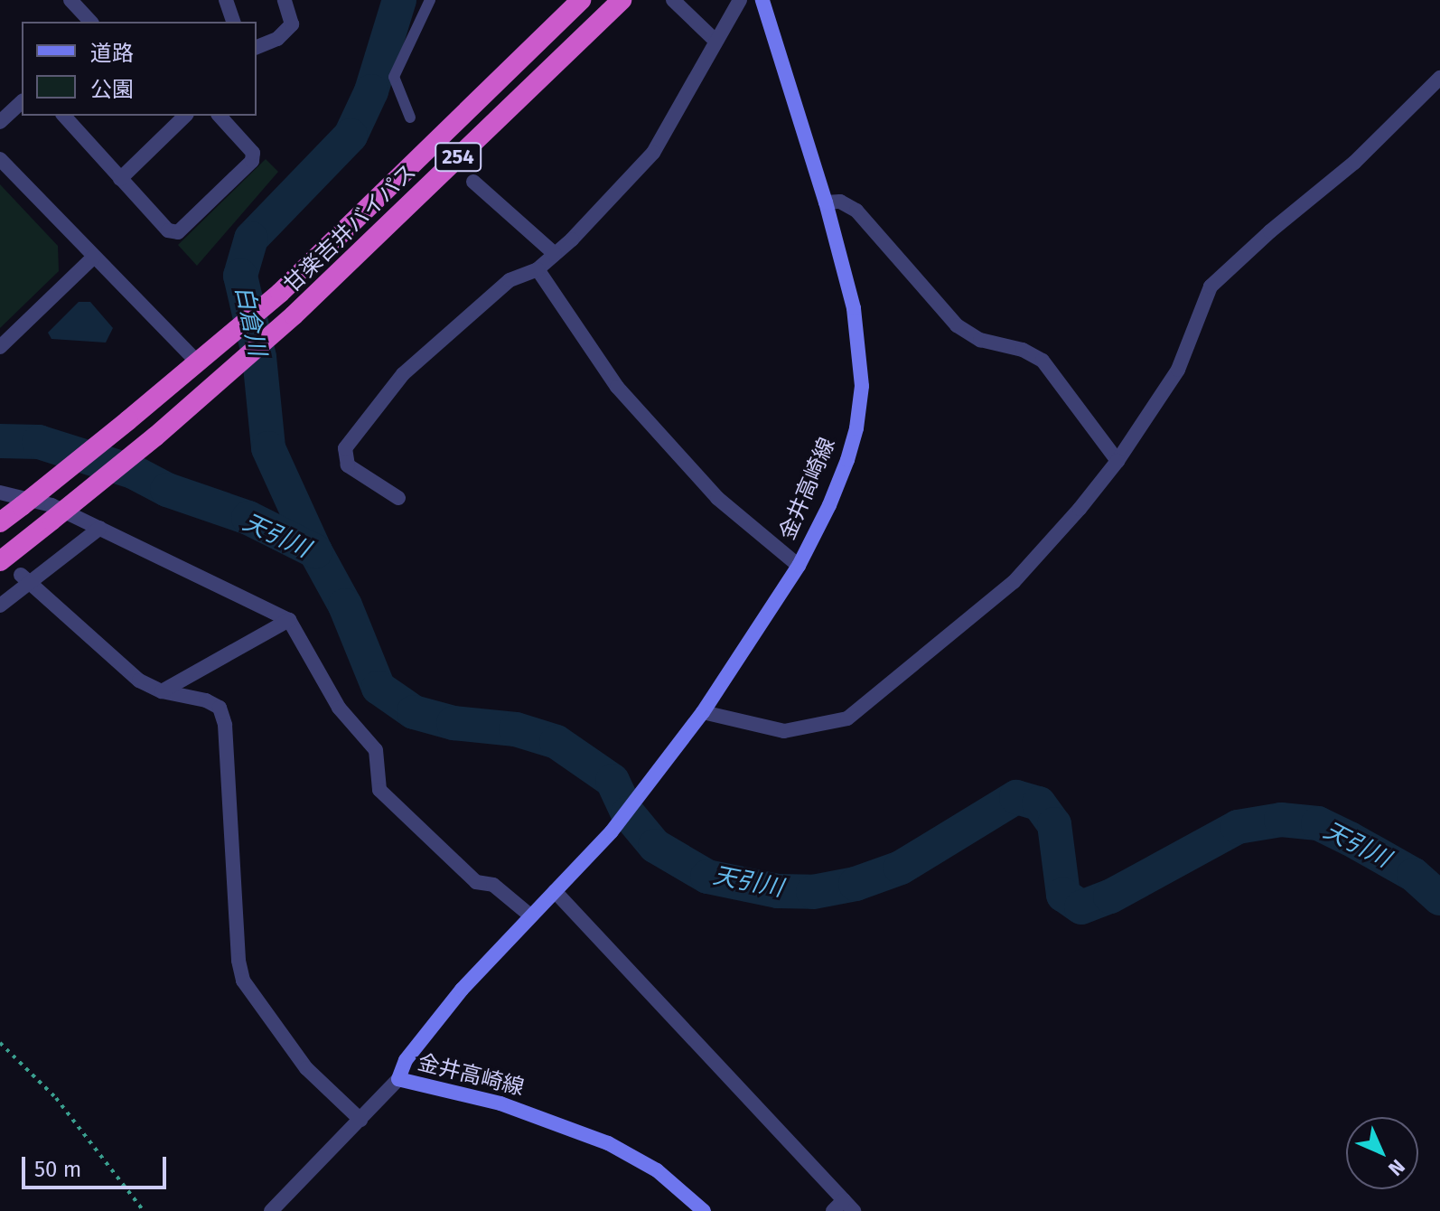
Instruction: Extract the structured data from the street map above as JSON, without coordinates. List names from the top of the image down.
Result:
{
  "streets": {
    "highway": ["254", "甘楽吉井バイパス"],
    "main road": ["金井高崎線"]
  },
  "water": ["白倉川", "天引川"],
  "legend": ["道路", "公園"],
  "scale_bar": "50 m",
  "north": "bottom right"
}
